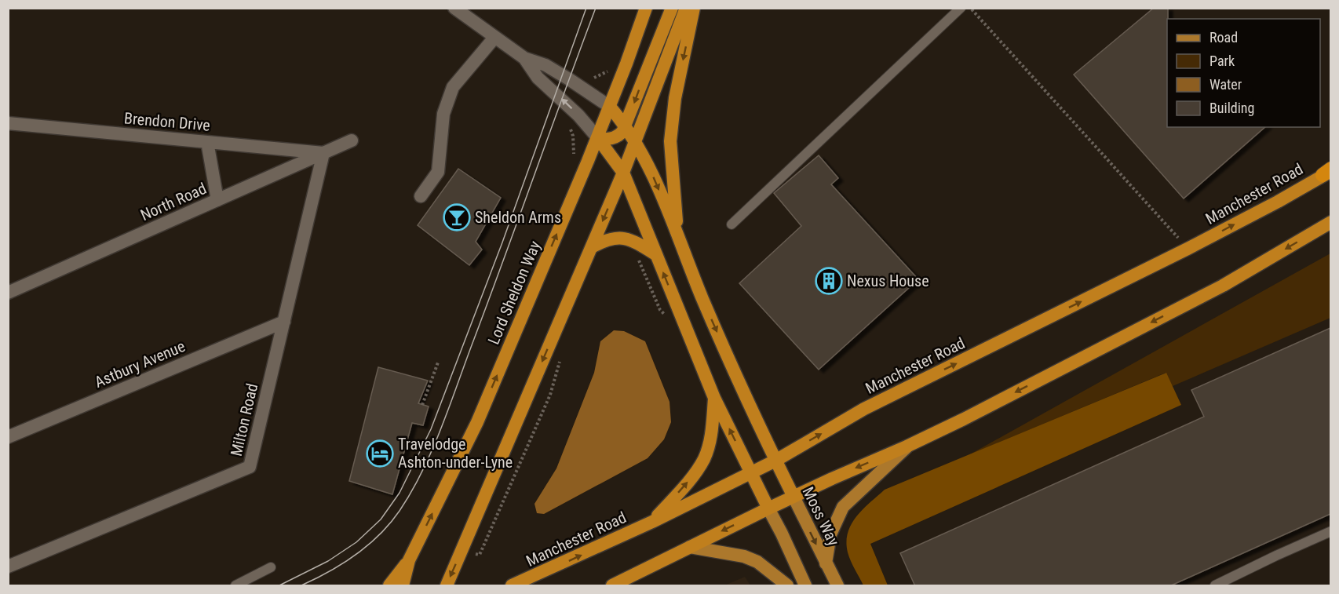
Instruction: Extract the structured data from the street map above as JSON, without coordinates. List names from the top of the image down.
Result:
{
  "streets": {
    "highway": ["Manchester Road", "Lord Sheldon Way", "Moss Way"],
    "street": [
      "Brendon Drive",
      "North Road",
      "Astbury Avenue",
      "Milton Road"
    ]
  },
  "crossings": [
    ["Brendon Drive", "North Road"],
    ["Brendon Drive", "Milton Road"],
    ["Manchester Road", "Moss Way"],
    ["North Road", "Milton Road"],
    ["Astbury Avenue", "Milton Road"]
  ],
  "one_way": ["Moss Way"],
  "places": {
    "bar": ["Sheldon Arms"],
    "building": ["Nexus House"],
    "hotel": ["Travelodge Ashton-under-Lyne"]
  },
  "legend": [
    "Road",
    "Park",
    "Water",
    "Building"
  ]
}
